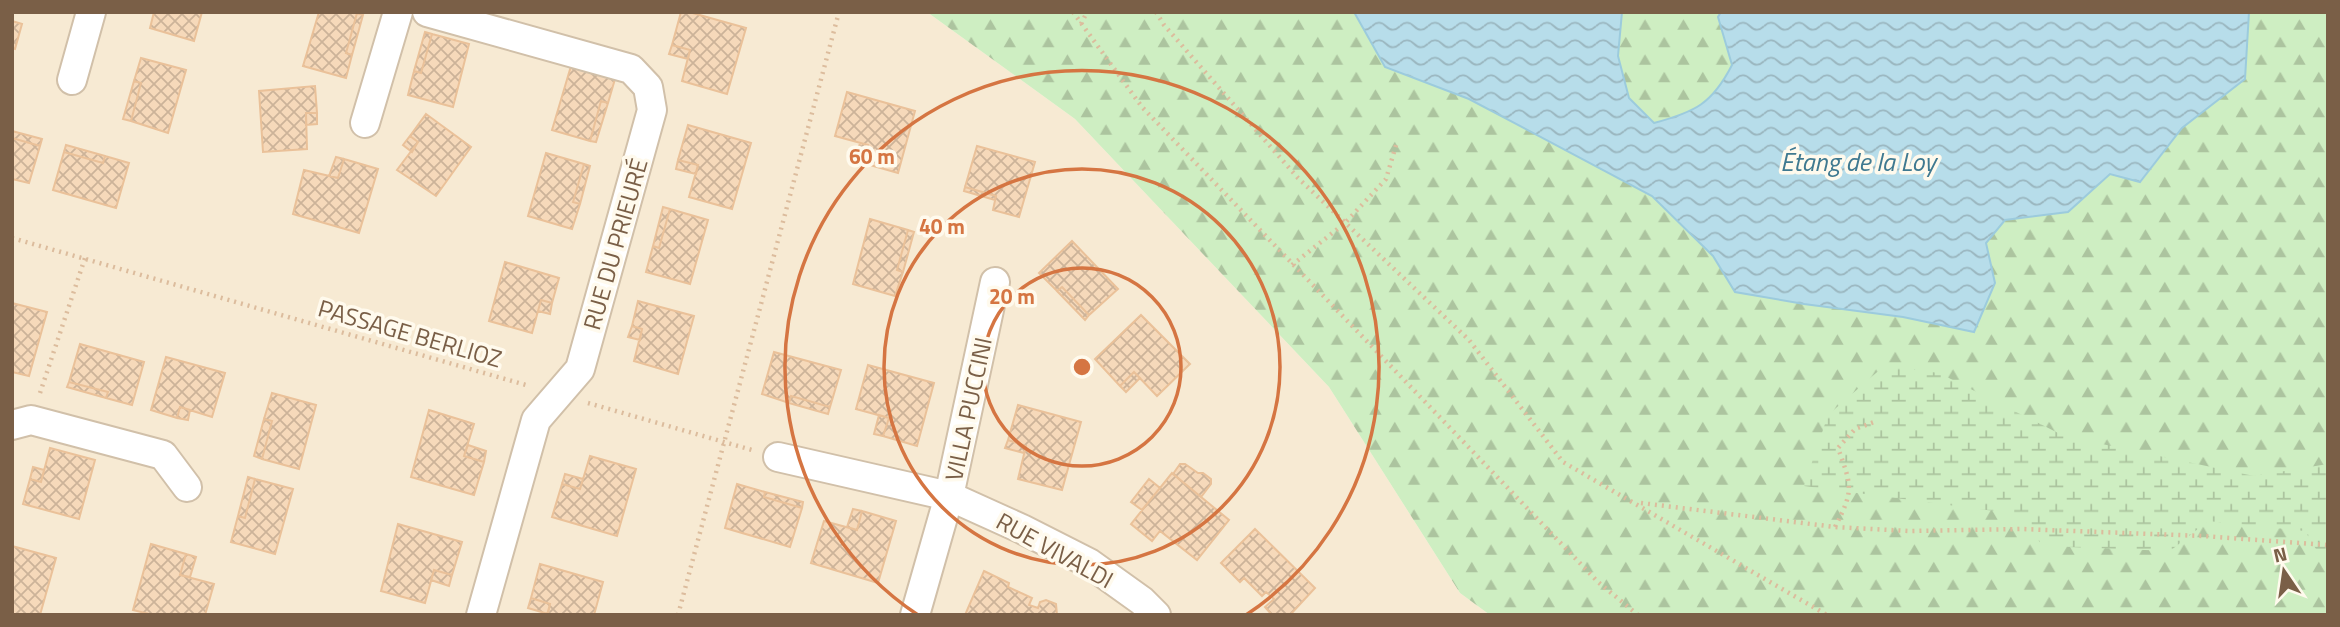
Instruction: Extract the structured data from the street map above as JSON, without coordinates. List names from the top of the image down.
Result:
{
  "streets": {
    "street": ["RUE DU PRIEURÉ", "VILLA PUCCINI", "RUE VIVALDI"],
    "path": ["PASSAGE BERLIOZ"]
  },
  "crossings": [
    ["RUE DU PRIEURÉ", "PASSAGE BERLIOZ"],
    ["VILLA PUCCINI", "RUE VIVALDI"]
  ],
  "water": ["Étang de la Loy"],
  "north": "top",
  "rings": ["60 m", "40 m", "20 m"]
}
